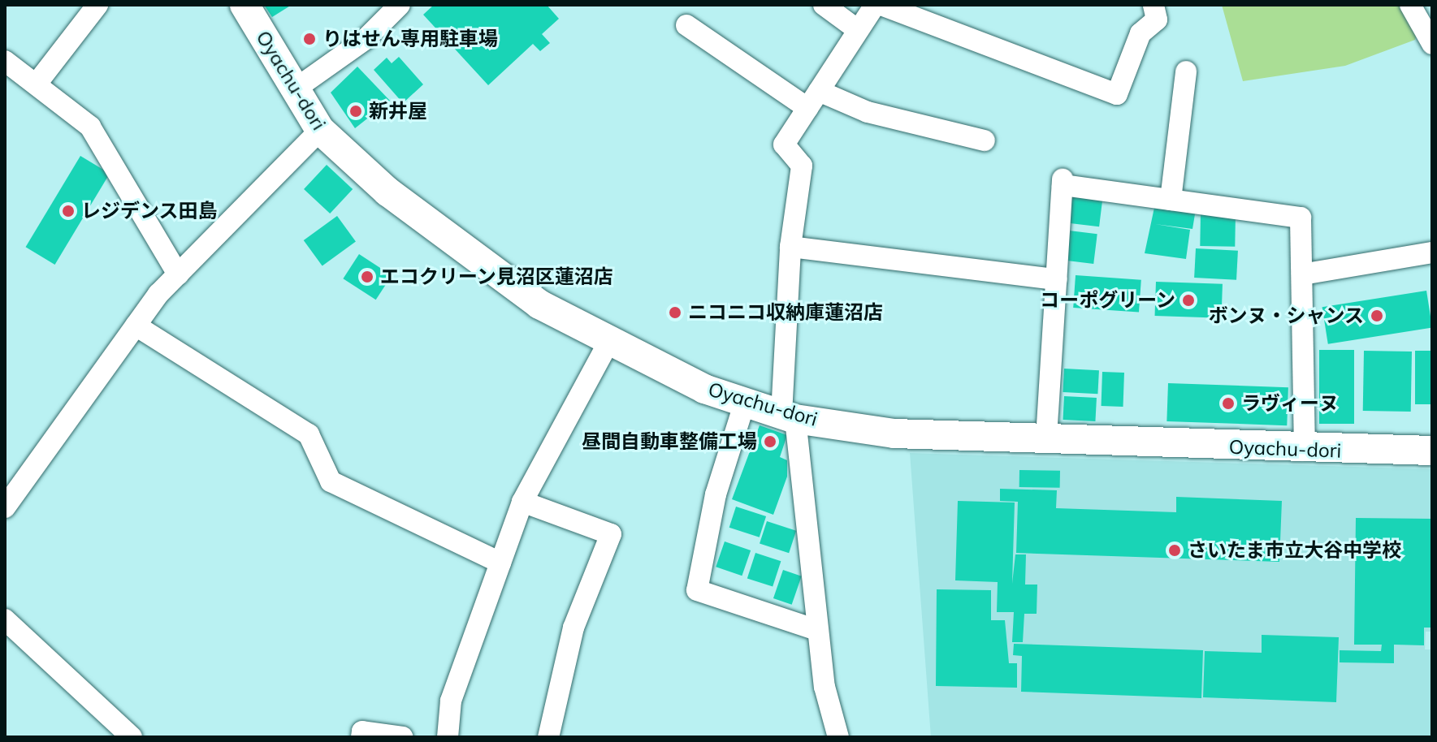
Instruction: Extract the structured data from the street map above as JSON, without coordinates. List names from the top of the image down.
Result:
{
  "streets": {
    "street": ["Oyachu-dori"]
  },
  "places": [
    "りはせん専用駐車場",
    "新井屋",
    "レジデンス田島",
    "エコクリーン見沼区蓮沼店",
    "コーポグリーン",
    "ニコニコ収納庫蓮沼店",
    "ボンヌ・シャンス",
    "ラヴィーヌ",
    "昼間自動車整備工場",
    "さいたま市立大谷中学校"
  ]
}
